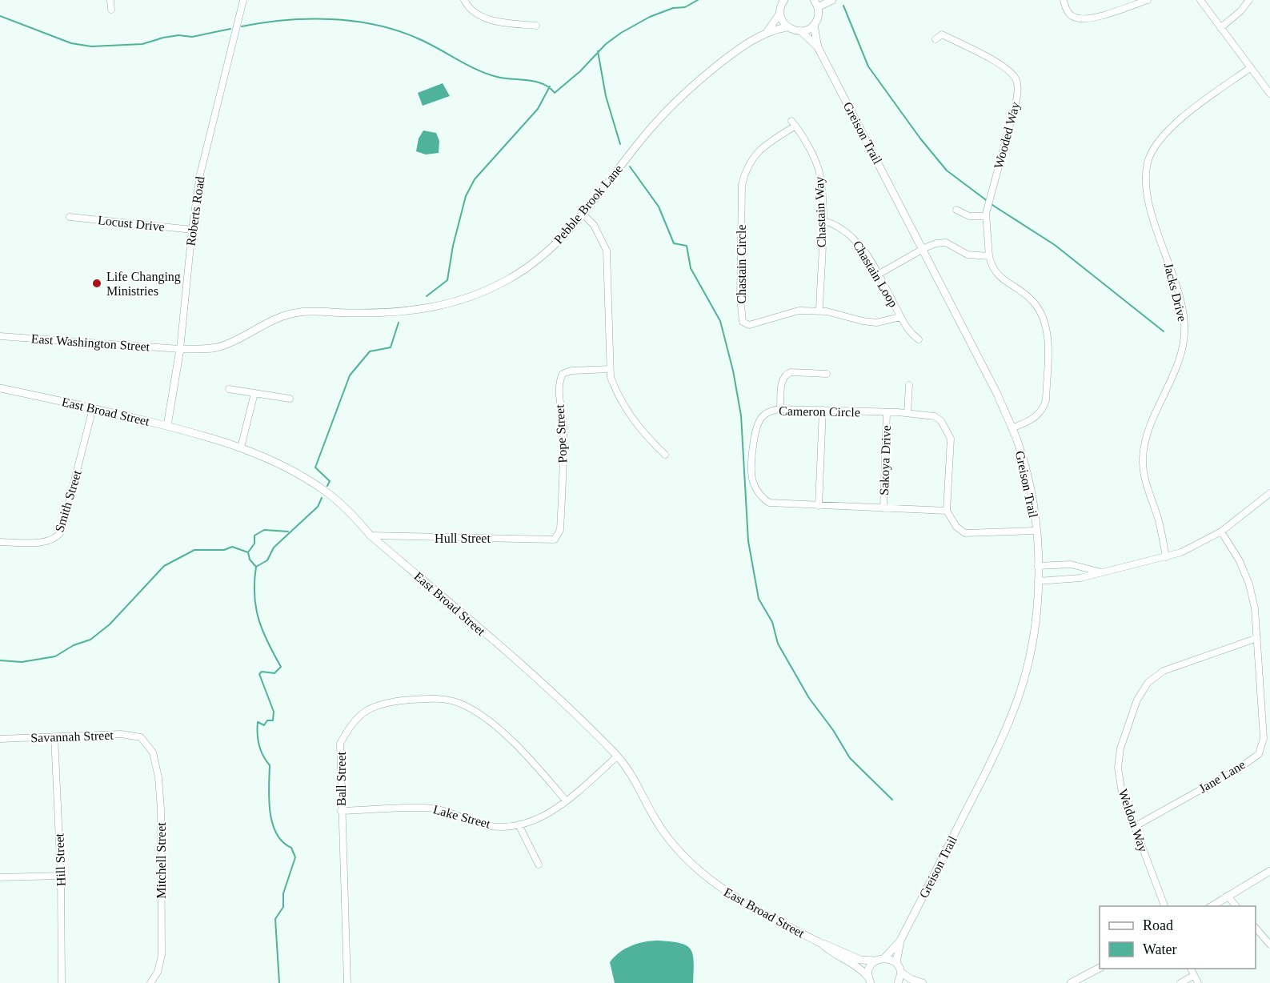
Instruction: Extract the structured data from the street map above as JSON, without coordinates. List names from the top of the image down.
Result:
{
  "streets": {
    "street": [
      "Greison Trail",
      "Wooded Way",
      "Pebble Brook Lane",
      "Roberts Road",
      "Chastain Way",
      "Locust Drive",
      "Chastain Circle",
      "Chastain Loop",
      "Jacks Drive",
      "East Washington Street",
      "East Broad Street",
      "Cameron Circle",
      "Pope Street",
      "Sakoya Drive",
      "Smith Street",
      "Hull Street",
      "Savannah Street",
      "Jane Lane",
      "Ball Street",
      "Lake Street",
      "Weldon Way",
      "Hill Street",
      "Mitchell Street"
    ]
  },
  "crossings": [
    ["Greison Trail", "Wooded Way"],
    ["Greison Trail", "East Broad Street"],
    ["Pebble Brook Lane", "Roberts Road"],
    ["Pebble Brook Lane", "East Washington Street"],
    ["Roberts Road", "Locust Drive"],
    ["Roberts Road", "East Washington Street"],
    ["Roberts Road", "East Broad Street"],
    ["Chastain Way", "Chastain Circle"],
    ["Chastain Way", "Chastain Loop"],
    ["Chastain Circle", "Chastain Loop"],
    ["East Broad Street", "Smith Street"],
    ["East Broad Street", "Hull Street"],
    ["East Broad Street", "Lake Street"],
    ["Cameron Circle", "Sakoya Drive"],
    ["Pope Street", "Hull Street"],
    ["Savannah Street", "Hill Street"],
    ["Savannah Street", "Mitchell Street"],
    ["Jane Lane", "Weldon Way"],
    ["Ball Street", "Lake Street"]
  ],
  "places": ["Life Changing Ministries"],
  "legend": ["Road", "Water"]
}
